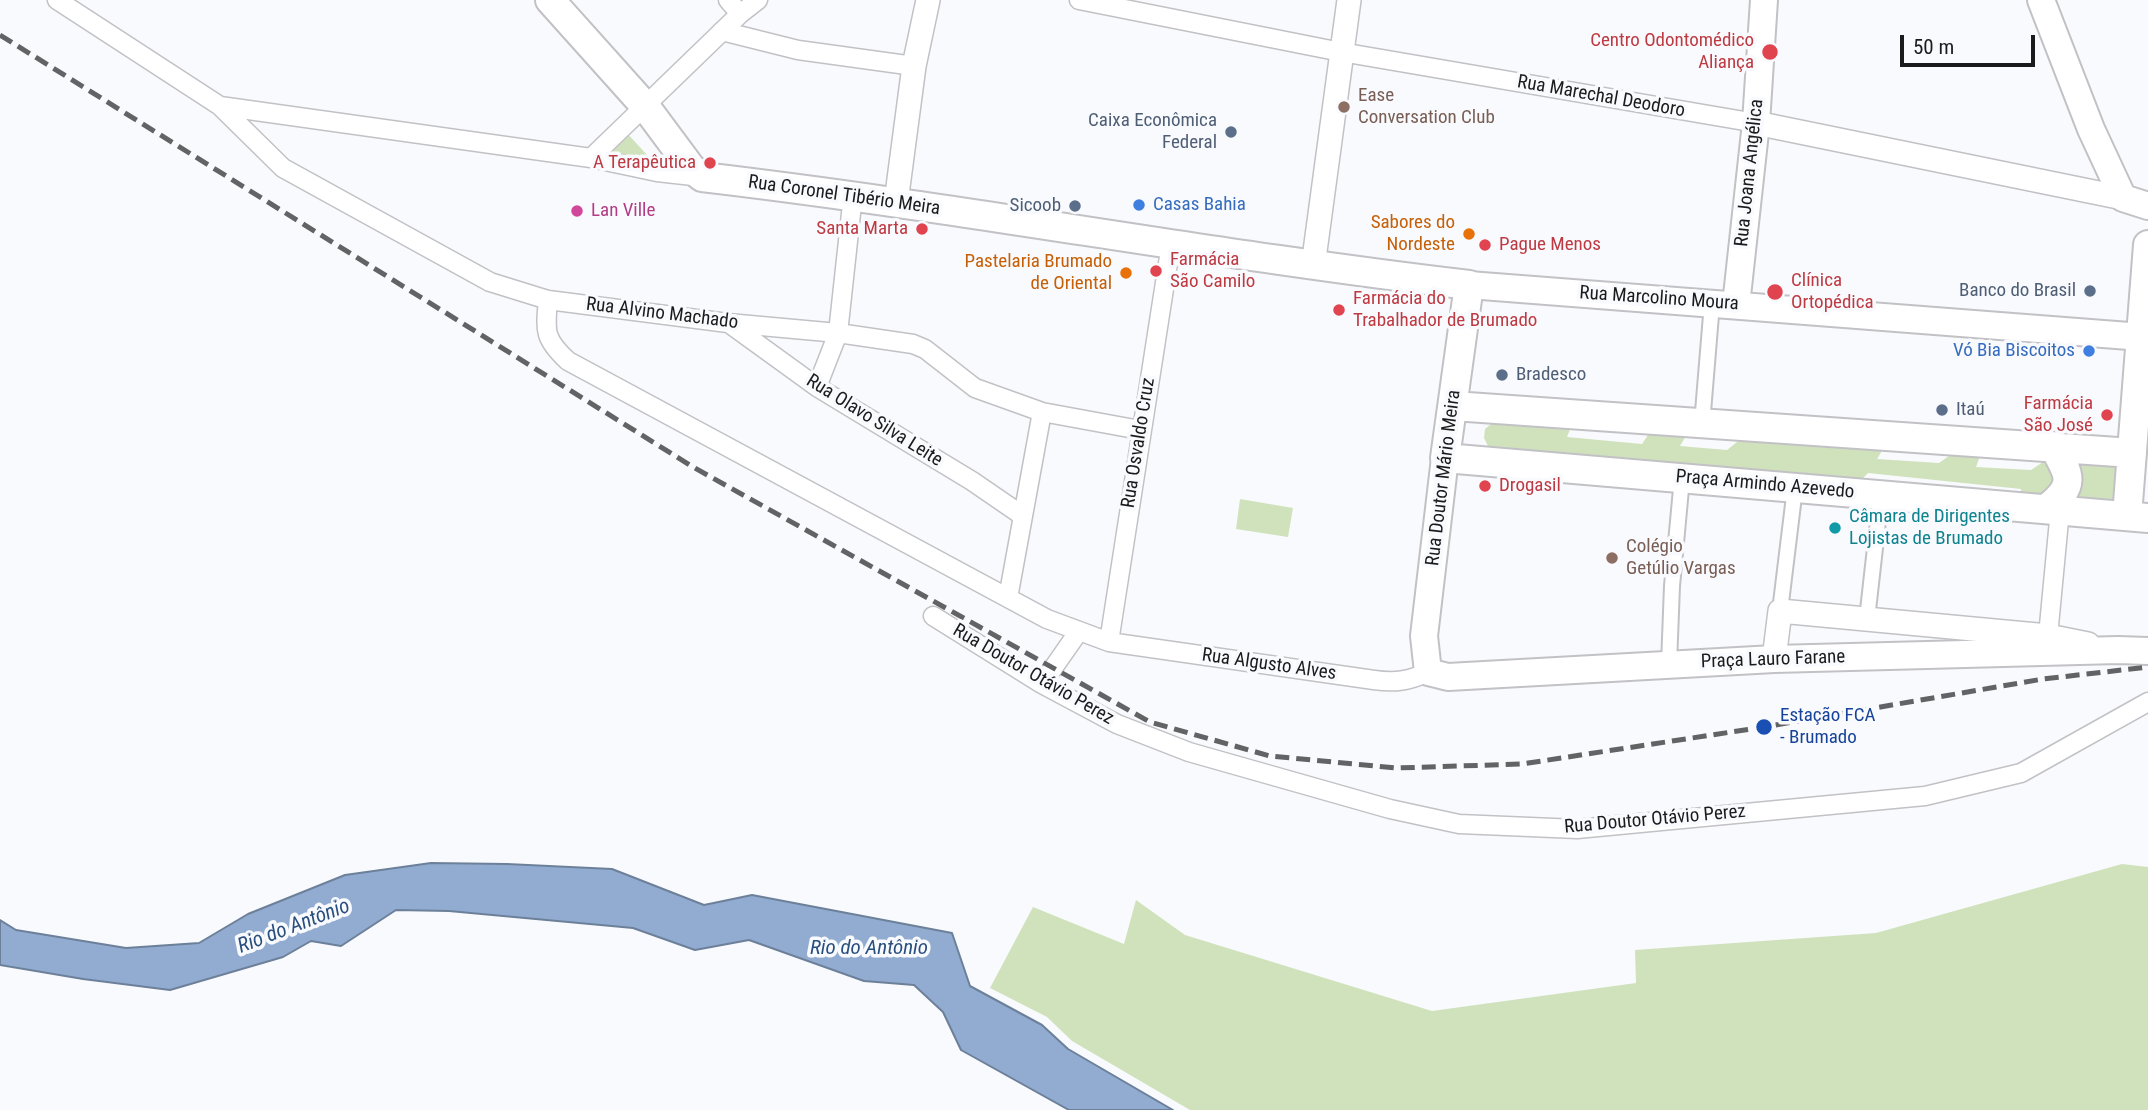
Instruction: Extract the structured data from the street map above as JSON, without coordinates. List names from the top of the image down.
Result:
{
  "streets": {
    "main road": [
      "Rua Joana Angélica",
      "Rua Coronel Tibério Meira",
      "Rua Marcolino Moura",
      "Rua Doutor Mário Meira",
      "Praça Armindo Azevedo",
      "Praça Lauro Farane"
    ],
    "street": [
      "Rua Marechal Deodoro",
      "Rua Alvino Machado",
      "Rua Olavo Silva Leite",
      "Rua Osvaldo Cruz",
      "Rua Algusto Alves",
      "Rua Doutor Otávio Perez"
    ]
  },
  "crossings": [
    ["Rua Marechal Deodoro", "Rua Joana Angélica"],
    ["Rua Joana Angélica", "Rua Marcolino Moura"],
    ["Rua Coronel Tibério Meira", "Rua Marcolino Moura"],
    ["Rua Coronel Tibério Meira", "Rua Alvino Machado"],
    ["Rua Coronel Tibério Meira", "Rua Osvaldo Cruz"],
    ["Rua Coronel Tibério Meira", "Rua Doutor Mário Meira"],
    ["Rua Marcolino Moura", "Rua Doutor Mário Meira"],
    ["Rua Alvino Machado", "Rua Olavo Silva Leite"],
    ["Rua Alvino Machado", "Rua Osvaldo Cruz"],
    ["Rua Osvaldo Cruz", "Rua Algusto Alves"],
    ["Rua Doutor Mário Meira", "Praça Armindo Azevedo"],
    ["Rua Doutor Mário Meira", "Praça Lauro Farane"],
    ["Rua Doutor Mário Meira", "Rua Algusto Alves"],
    ["Praça Lauro Farane", "Rua Algusto Alves"]
  ],
  "water": ["Rio do Antônio"],
  "places": [
    "Centro Odontomédico Aliança",
    "Ease Conversation Club",
    "Caixa Econômica Federal",
    "A Terapêutica",
    "Casas Bahia",
    "Sicoob",
    "Lan Ville",
    "Santa Marta",
    "Sabores do Nordeste",
    "Pague Menos",
    "Farmácia São Camilo",
    "Pastelaria Brumado de Oriental",
    "Banco do Brasil",
    "Clínica Ortopédica",
    "Farmácia do Trabalhador de Brumado",
    "Vó Bia Biscoitos",
    "Bradesco",
    "Itaú",
    "Farmácia São José",
    "Drogasil",
    "Câmara de Dirigentes Lojistas de Brumado",
    "Colégio Getúlio Vargas",
    "Estação FCA - Brumado"
  ],
  "scale_bar": "50 m"
}
